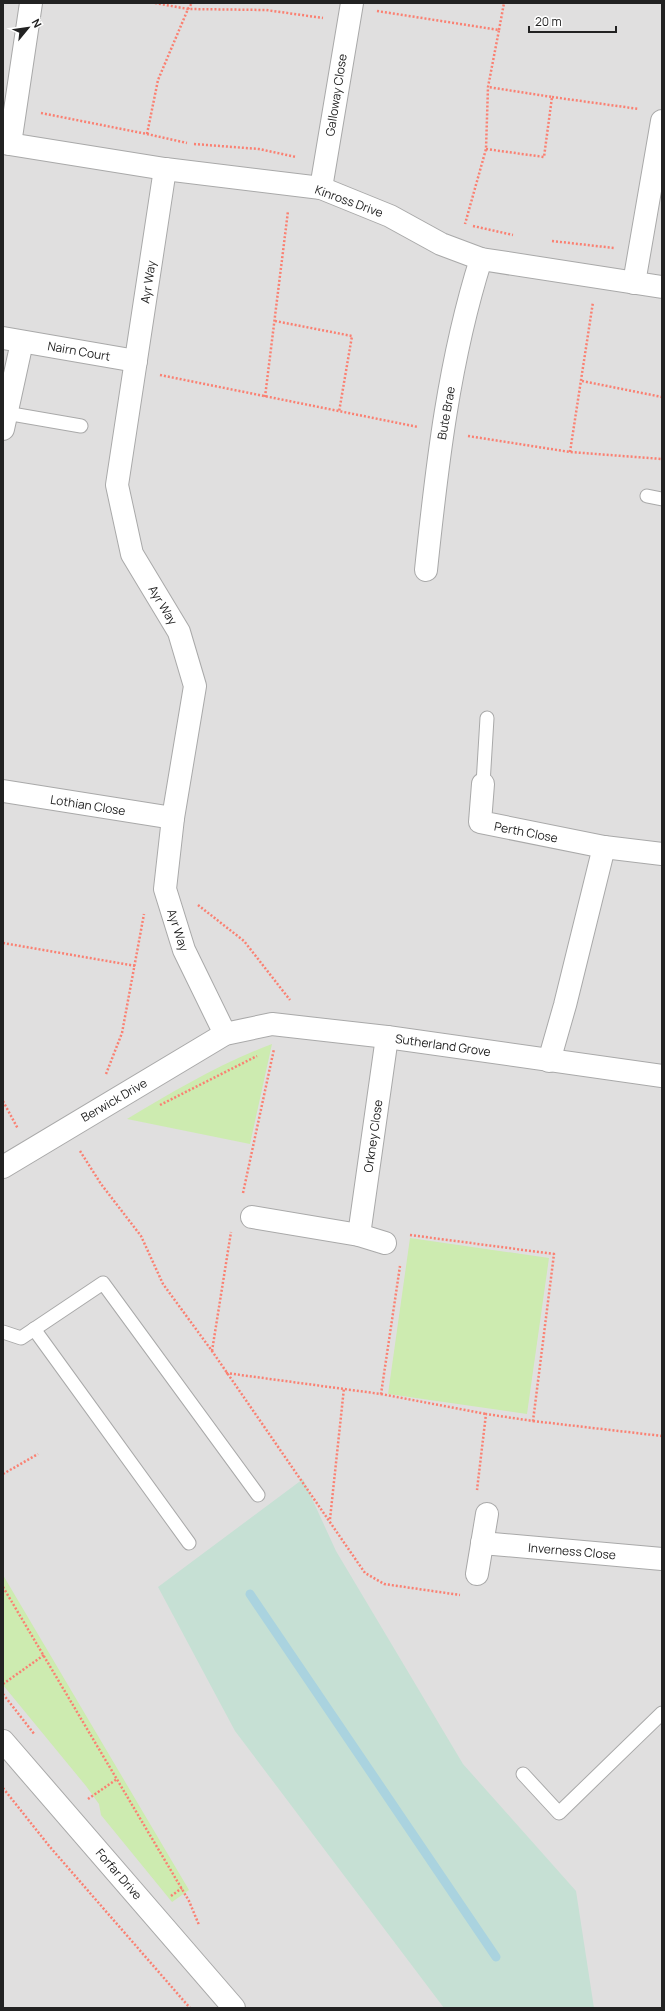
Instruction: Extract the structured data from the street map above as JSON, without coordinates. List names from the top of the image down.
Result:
{
  "streets": {
    "street": [
      "Galloway Close",
      "Kinross Drive",
      "Ayr Way",
      "Nairn Court",
      "Bute Brae",
      "Lothian Close",
      "Perth Close",
      "Sutherland Grove",
      "Berwick Drive",
      "Orkney Close",
      "Inverness Close",
      "Forfar Drive"
    ]
  },
  "crossings": [
    ["Galloway Close", "Kinross Drive"],
    ["Kinross Drive", "Ayr Way"],
    ["Kinross Drive", "Bute Brae"],
    ["Ayr Way", "Nairn Court"],
    ["Ayr Way", "Lothian Close"],
    ["Ayr Way", "Sutherland Grove"],
    ["Ayr Way", "Berwick Drive"],
    ["Sutherland Grove", "Berwick Drive"],
    ["Sutherland Grove", "Orkney Close"]
  ],
  "scale_bar": "20 m",
  "north": "top right"
}
